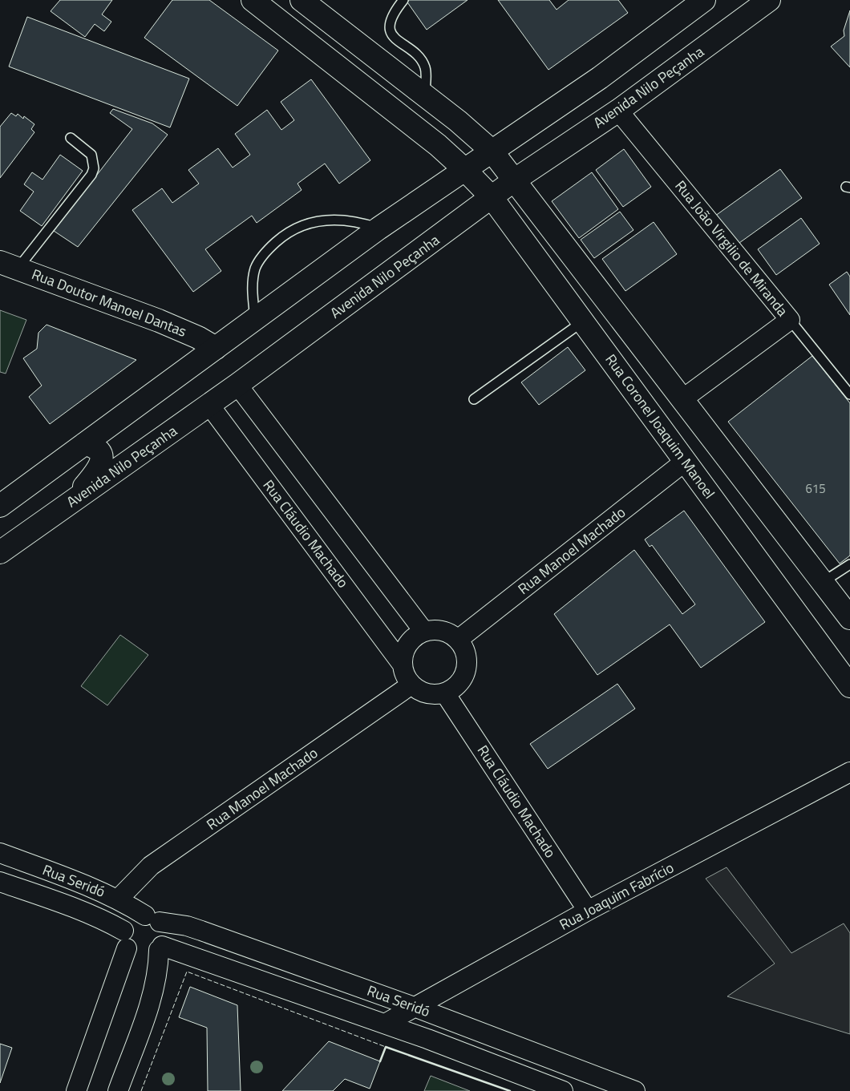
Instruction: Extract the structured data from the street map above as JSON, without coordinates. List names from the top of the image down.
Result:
{
  "streets": {
    "main road": ["Avenida Nilo Peçanha", "Rua Doutor Manoel Dantas", "Rua Coronel Joaquim Manoel"],
    "street": [
      "Rua João Virgilio de Miranda",
      "Rua Cláudio Machado",
      "Rua Manoel Machado",
      "Rua Seridó",
      "Rua Joaquim Fabrício"
    ]
  },
  "crossings": [
    ["Avenida Nilo Peçanha", "Rua João Virgilio de Miranda"],
    ["Avenida Nilo Peçanha", "Rua Coronel Joaquim Manoel"],
    ["Avenida Nilo Peçanha", "Rua Cláudio Machado"],
    ["Rua Coronel Joaquim Manoel", "Rua Manoel Machado"],
    ["Rua Cláudio Machado", "Rua Manoel Machado"],
    ["Rua Cláudio Machado", "Rua Joaquim Fabrício"],
    ["Rua Manoel Machado", "Rua Seridó"],
    ["Rua Seridó", "Rua Joaquim Fabrício"]
  ],
  "house_numbers": ["615"]
}
